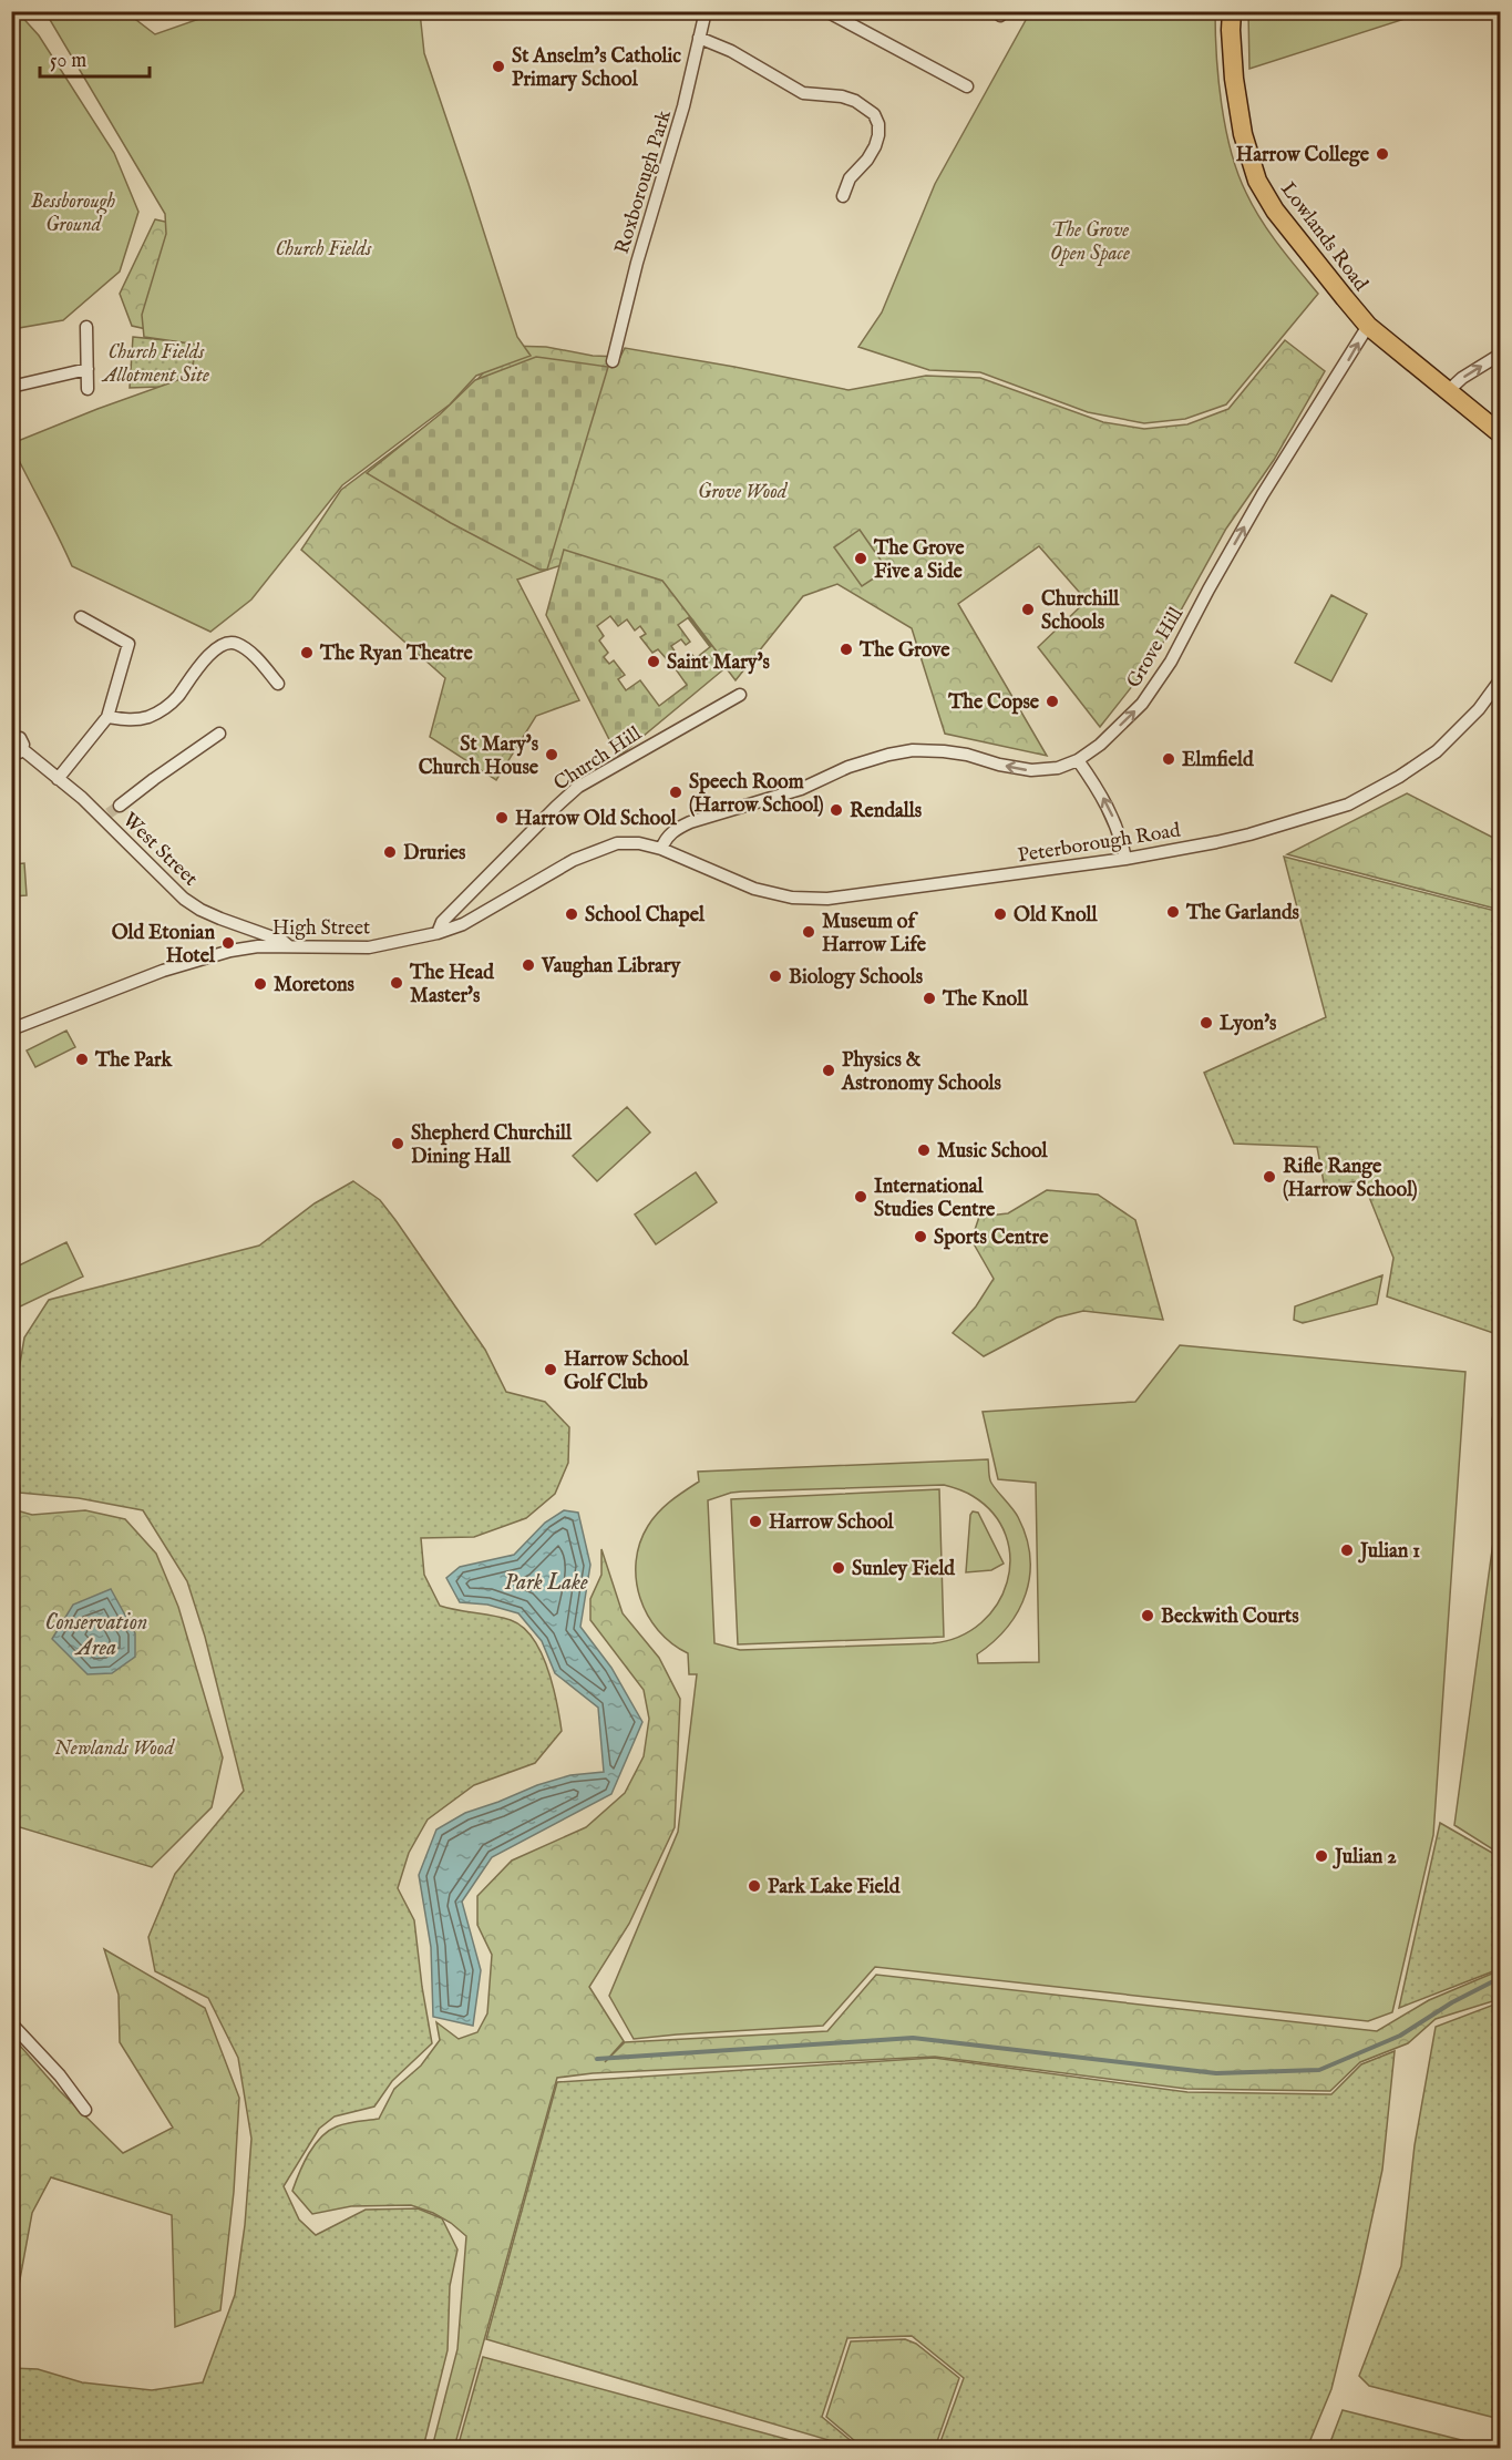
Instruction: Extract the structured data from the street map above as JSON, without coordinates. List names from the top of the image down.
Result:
{
  "streets": {
    "main road": ["Lowlands Road"],
    "street": [
      "Roxborough Park",
      "Grove Hill",
      "Church Hill",
      "Peterborough Road",
      "West Street",
      "High Street"
    ]
  },
  "crossings": [
    ["Lowlands Road", "Grove Hill"],
    ["Grove Hill", "Peterborough Road"],
    ["Grove Hill", "High Street"],
    ["Church Hill", "High Street"],
    ["Peterborough Road", "High Street"],
    ["West Street", "High Street"]
  ],
  "water": ["Park Lake", "Conservation Area"],
  "parks": [
    "Bessborough Ground",
    "The Grove Open Space",
    "Church Fields",
    "Church Fields Allotment Site",
    "Grove Wood",
    "Newlands Wood"
  ],
  "places": [
    "St Anselm's Catholic Primary School",
    "Harrow College",
    "The Grove Five a Side",
    "Churchill Schools",
    "The Grove",
    "The Ryan Theatre",
    "Saint Mary's",
    "The Copse",
    "St Mary's Church House",
    "Elmfield",
    "Speech Room (Harrow School)",
    "Rendalls",
    "Harrow Old School",
    "Druries",
    "The Garlands",
    "School Chapel",
    "Old Knoll",
    "Museum of Harrow Life",
    "Old Etonian Hotel",
    "Vaughan Library",
    "Biology Schools",
    "The Head Master's",
    "Moretons",
    "The Knoll",
    "Lyon's",
    "The Park",
    "Physics & Astronomy Schools",
    "Shepherd Churchill Dining Hall",
    "Music School",
    "Rifle Range (Harrow School)",
    "International Studies Centre",
    "Sports Centre",
    "Harrow School Golf Club",
    "Harrow School",
    "Julian 1",
    "Sunley Field",
    "Beckwith Courts",
    "Julian 2",
    "Park Lake Field"
  ],
  "scale_bar": "50 m"
}
